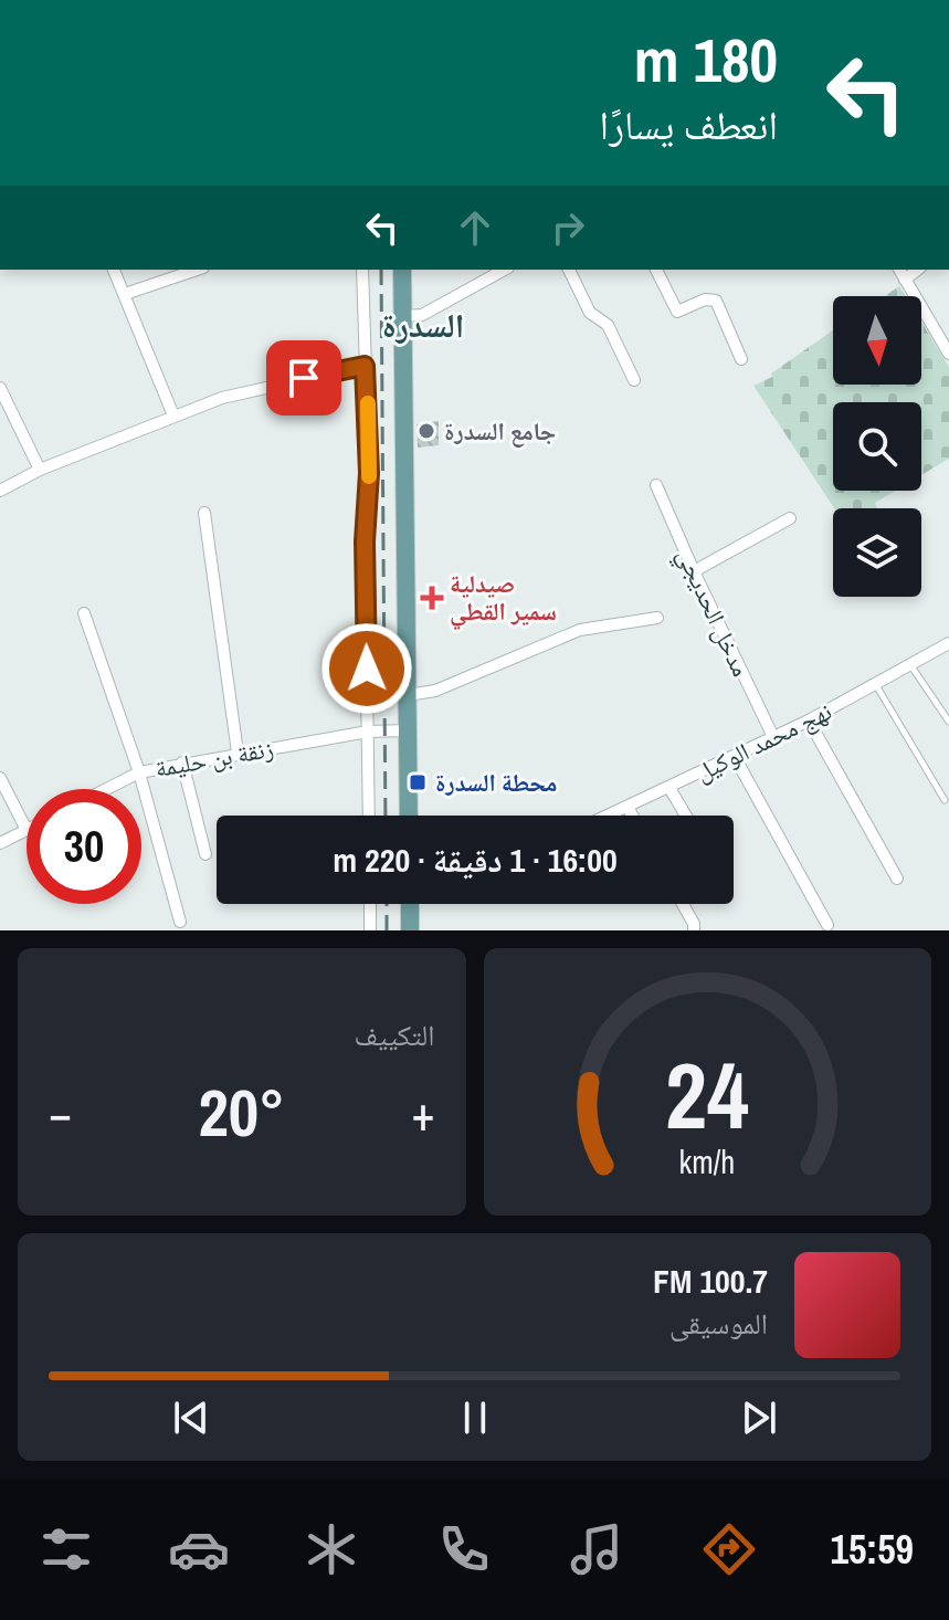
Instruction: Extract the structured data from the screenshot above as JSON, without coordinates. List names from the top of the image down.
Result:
{
  "streets": {
    "street": ["مدخل الحديجي", "نهج محمد الوكيل", "زنقة بن حليمة"]
  },
  "crossings": [
    ["مدخل الحديجي", "نهج محمد الوكيل"]
  ],
  "districts": ["السدرة"],
  "places": {
    "other": ["جامع السدرة"],
    "health": ["صيدلية سمير القطي"],
    "transit": ["محطة السدرة"]
  },
  "north": "bottom",
  "page": {
    "turn": ["180 m", "انعطف يسارًا"],
    "limit": "30",
    "trip": "16:00 · 1 دقيقة · 220 m",
    "tile": "التكييف",
    "heat": ["−", "20°", "+"],
    "song": ["100.7 FM", "الموسيقى"],
    "tabs": "15:59",
    "gauge": ["24", "km/h"]
  }
}
